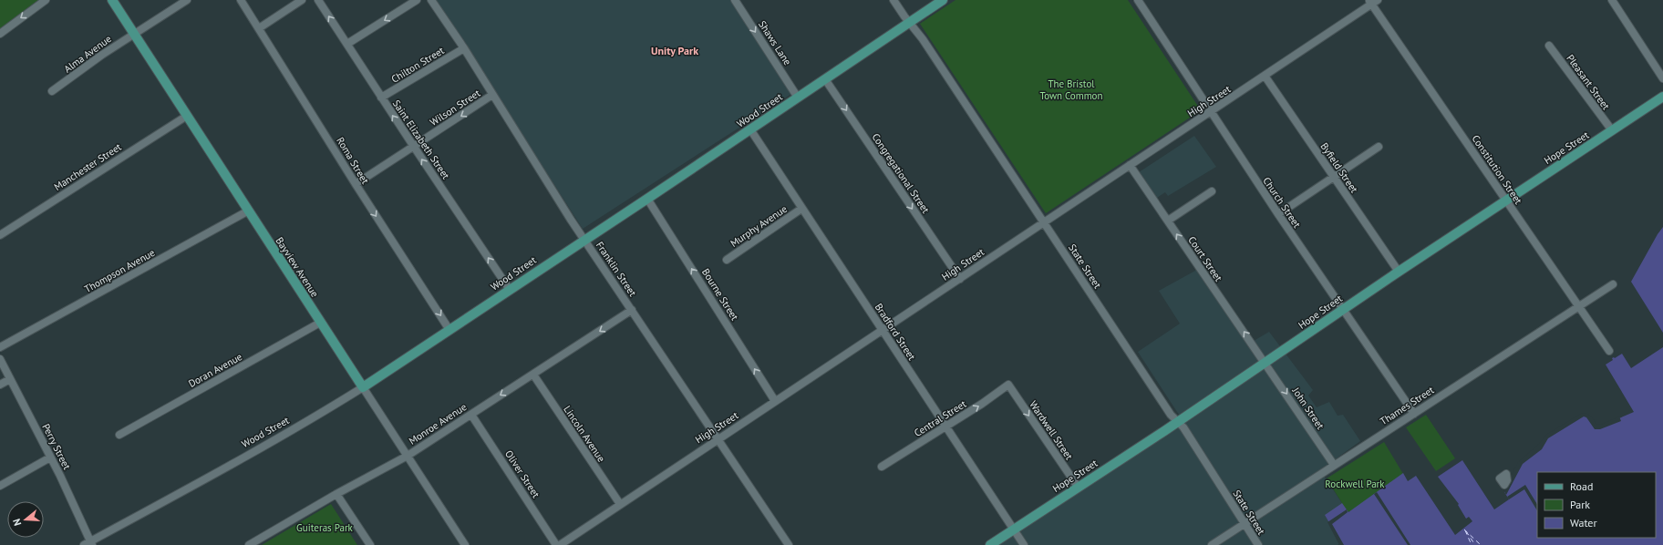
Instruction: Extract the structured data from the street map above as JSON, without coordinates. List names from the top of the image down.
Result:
{
  "streets": {
    "main road": ["Wood Street", "Hope Street", "Bayview Avenue"],
    "street": [
      "Shaws Lane",
      "Alma Avenue",
      "Chilton Street",
      "Pleasant Street",
      "High Street",
      "Wilson Street",
      "Saint Elizabeth Street",
      "Roma Street",
      "Manchester Street",
      "Byfield Street",
      "Constitution Street",
      "Congregational Street",
      "Church Street",
      "Murphy Avenue",
      "Court Street",
      "State Street",
      "Franklin Street",
      "Thompson Avenue",
      "Bourne Street",
      "Bradford Street",
      "Doran Avenue",
      "Thames Street",
      "John Street",
      "Central Street",
      "Monroe Avenue",
      "Wardwell Street",
      "Lincoln Avenue",
      "Perry Street",
      "Oliver Street"
    ]
  },
  "crossings": [
    ["Shaws Lane", "Wood Street"],
    ["Alma Avenue", "Bayview Avenue"],
    ["Chilton Street", "Saint Elizabeth Street"],
    ["Chilton Street", "Franklin Street"],
    ["Pleasant Street", "Hope Street"],
    ["High Street", "Byfield Street"],
    ["High Street", "Constitution Street"],
    ["High Street", "Congregational Street"],
    ["High Street", "Church Street"],
    ["High Street", "Court Street"],
    ["High Street", "State Street"],
    ["High Street", "Franklin Street"],
    ["High Street", "Bourne Street"],
    ["High Street", "Bradford Street"],
    ["High Street", "Lincoln Avenue"],
    ["Wilson Street", "Saint Elizabeth Street"],
    ["Wilson Street", "Roma Street"],
    ["Wilson Street", "Franklin Street"],
    ["Wood Street", "Saint Elizabeth Street"],
    ["Wood Street", "Roma Street"],
    ["Wood Street", "Congregational Street"],
    ["Wood Street", "State Street"],
    ["Wood Street", "Bayview Avenue"],
    ["Wood Street", "Franklin Street"],
    ["Wood Street", "Bourne Street"],
    ["Wood Street", "Bradford Street"],
    ["Wood Street", "Perry Street"],
    ["Hope Street", "Byfield Street"],
    ["Hope Street", "Constitution Street"],
    ["Hope Street", "Church Street"],
    ["Hope Street", "Court Street"],
    ["Hope Street", "State Street"],
    ["Hope Street", "Bradford Street"],
    ["Hope Street", "John Street"],
    ["Hope Street", "Wardwell Street"],
    ["Manchester Street", "Bayview Avenue"],
    ["Constitution Street", "Thames Street"],
    ["Church Street", "Thames Street"],
    ["Murphy Avenue", "Bradford Street"],
    ["Court Street", "John Street"],
    ["State Street", "Thames Street"],
    ["Bayview Avenue", "Thompson Avenue"],
    ["Bayview Avenue", "Doran Avenue"],
    ["Bayview Avenue", "Monroe Avenue"],
    ["Franklin Street", "Monroe Avenue"],
    ["Bradford Street", "Central Street"],
    ["Thames Street", "John Street"],
    ["Central Street", "Wardwell Street"],
    ["Monroe Avenue", "Lincoln Avenue"],
    ["Monroe Avenue", "Oliver Street"]
  ],
  "one_way": [
    "Shaws Lane",
    "Wilson Street",
    "Saint Elizabeth Street",
    "Roma Street",
    "Congregational Street",
    "Court Street",
    "Bourne Street",
    "John Street",
    "Central Street",
    "Monroe Avenue",
    "Wardwell Street"
  ],
  "districts": ["Unity Park"],
  "parks": ["The Bristol Town Common", "Rockwell Park", "Guiteras Park"],
  "legend": ["Road", "Park", "Water"],
  "north": "left"
}
